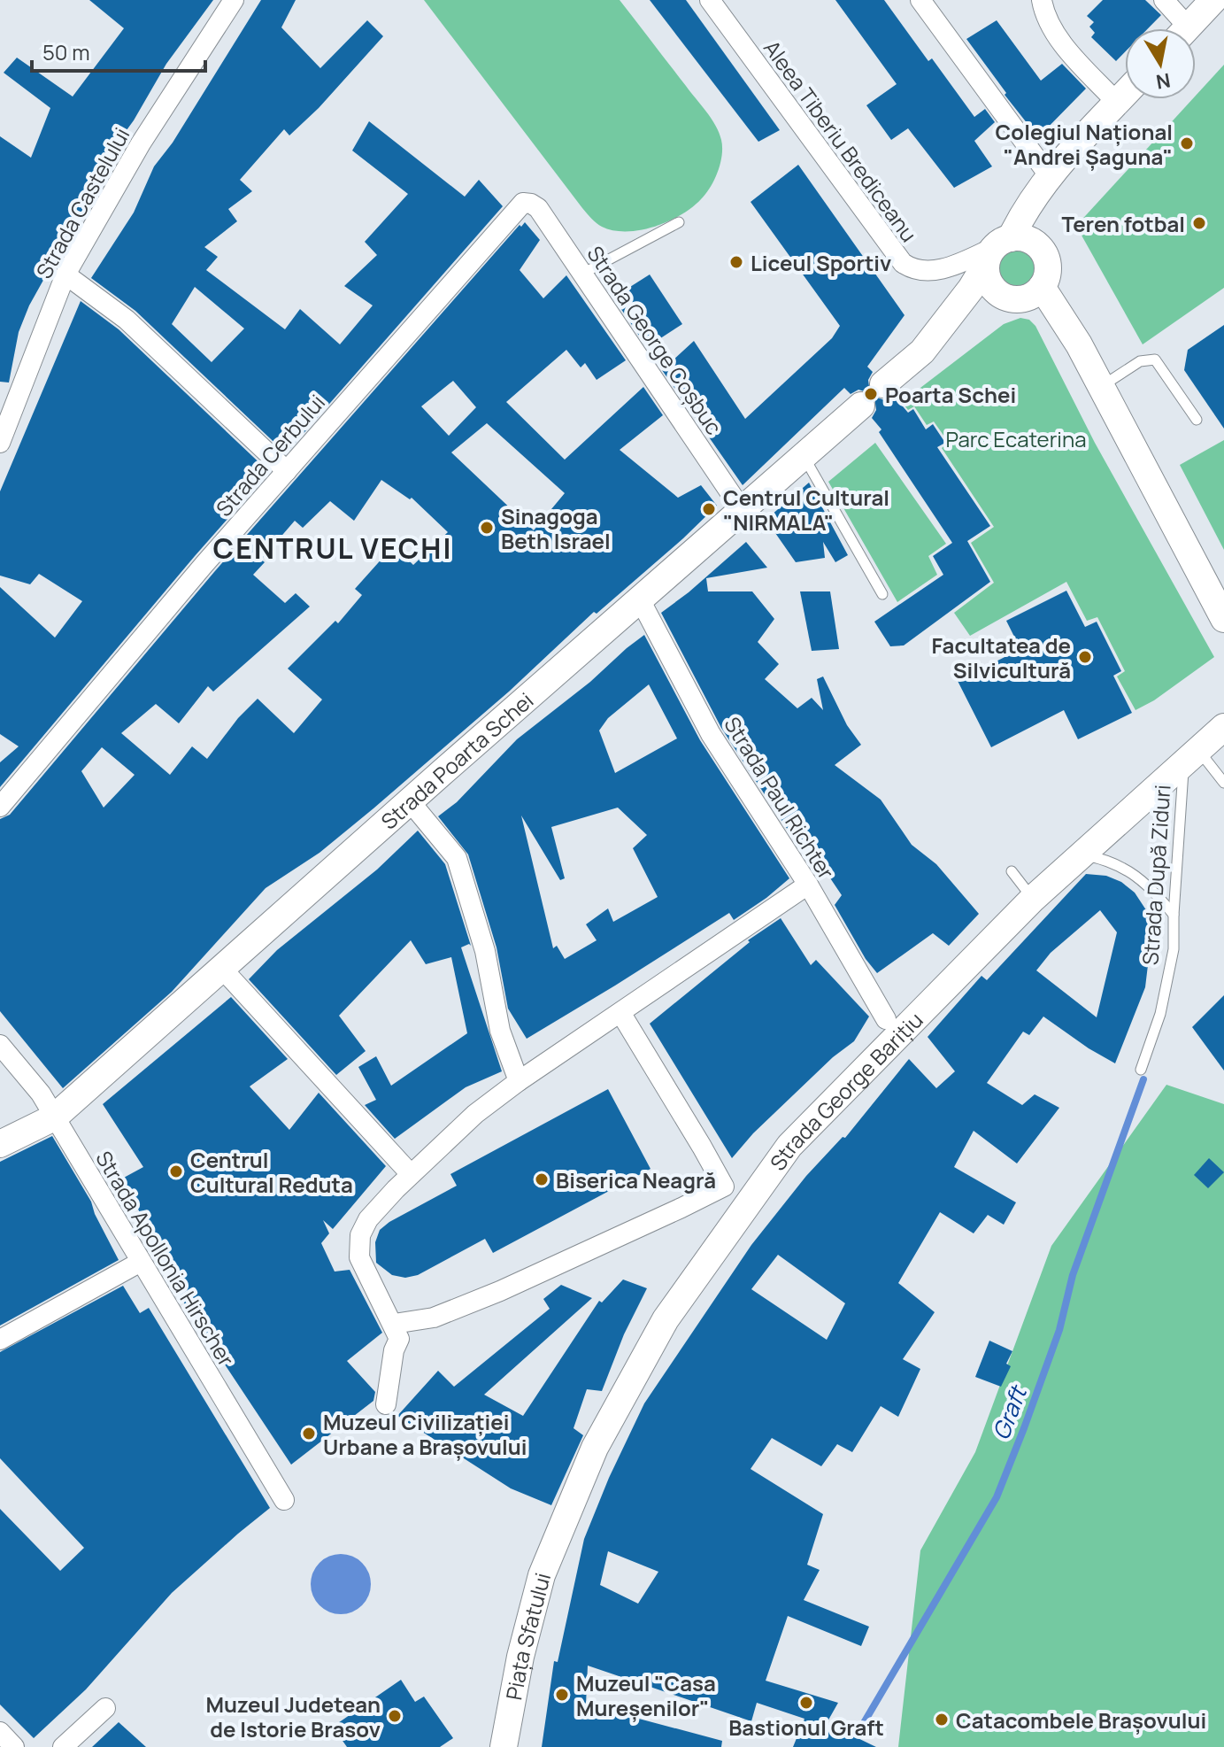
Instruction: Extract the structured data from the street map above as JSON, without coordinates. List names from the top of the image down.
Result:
{
  "streets": {
    "street": [
      "Aleea Tiberiu Brediceanu",
      "Strada Castelului",
      "Strada George Coșbuc",
      "Strada Cerbului",
      "Strada Poarta Schei",
      "Strada Paul Richter",
      "Strada George Barițiu",
      "Strada Apollonia Hirscher",
      "Piața Sfatului"
    ],
    "lane": ["Strada După Ziduri"]
  },
  "crossings": [
    ["Strada George Coșbuc", "Strada Cerbului"],
    ["Strada George Coșbuc", "Strada Poarta Schei"],
    ["Strada Poarta Schei", "Strada Paul Richter"],
    ["Strada Poarta Schei", "Strada Apollonia Hirscher"],
    ["Strada După Ziduri", "Strada George Barițiu"],
    ["Strada George Barițiu", "Piața Sfatului"]
  ],
  "districts": ["CENTRUL VECHI"],
  "water": ["Graft"],
  "parks": ["Parc Ecaterina"],
  "places": [
    "Colegiul Național \"Andrei Șaguna\"",
    "Teren fotbal",
    "Liceul Sportiv",
    "Poarta Schei",
    "Centrul Cultural \"NIRMALA\"",
    "Sinagoga Beth Israel",
    "Facultatea de Silvicultură",
    "Centrul Cultural Reduta",
    "Biserica Neagră",
    "Muzeul Civilizației Urbane a Brașovului",
    "Muzeul \"Casa Mureșenilor\"",
    "Bastionul Graft",
    "Muzeul Judetean de Istorie Brasov",
    "Catacombele Brașovului"
  ],
  "scale_bar": "50 m",
  "north": "bottom"
}
